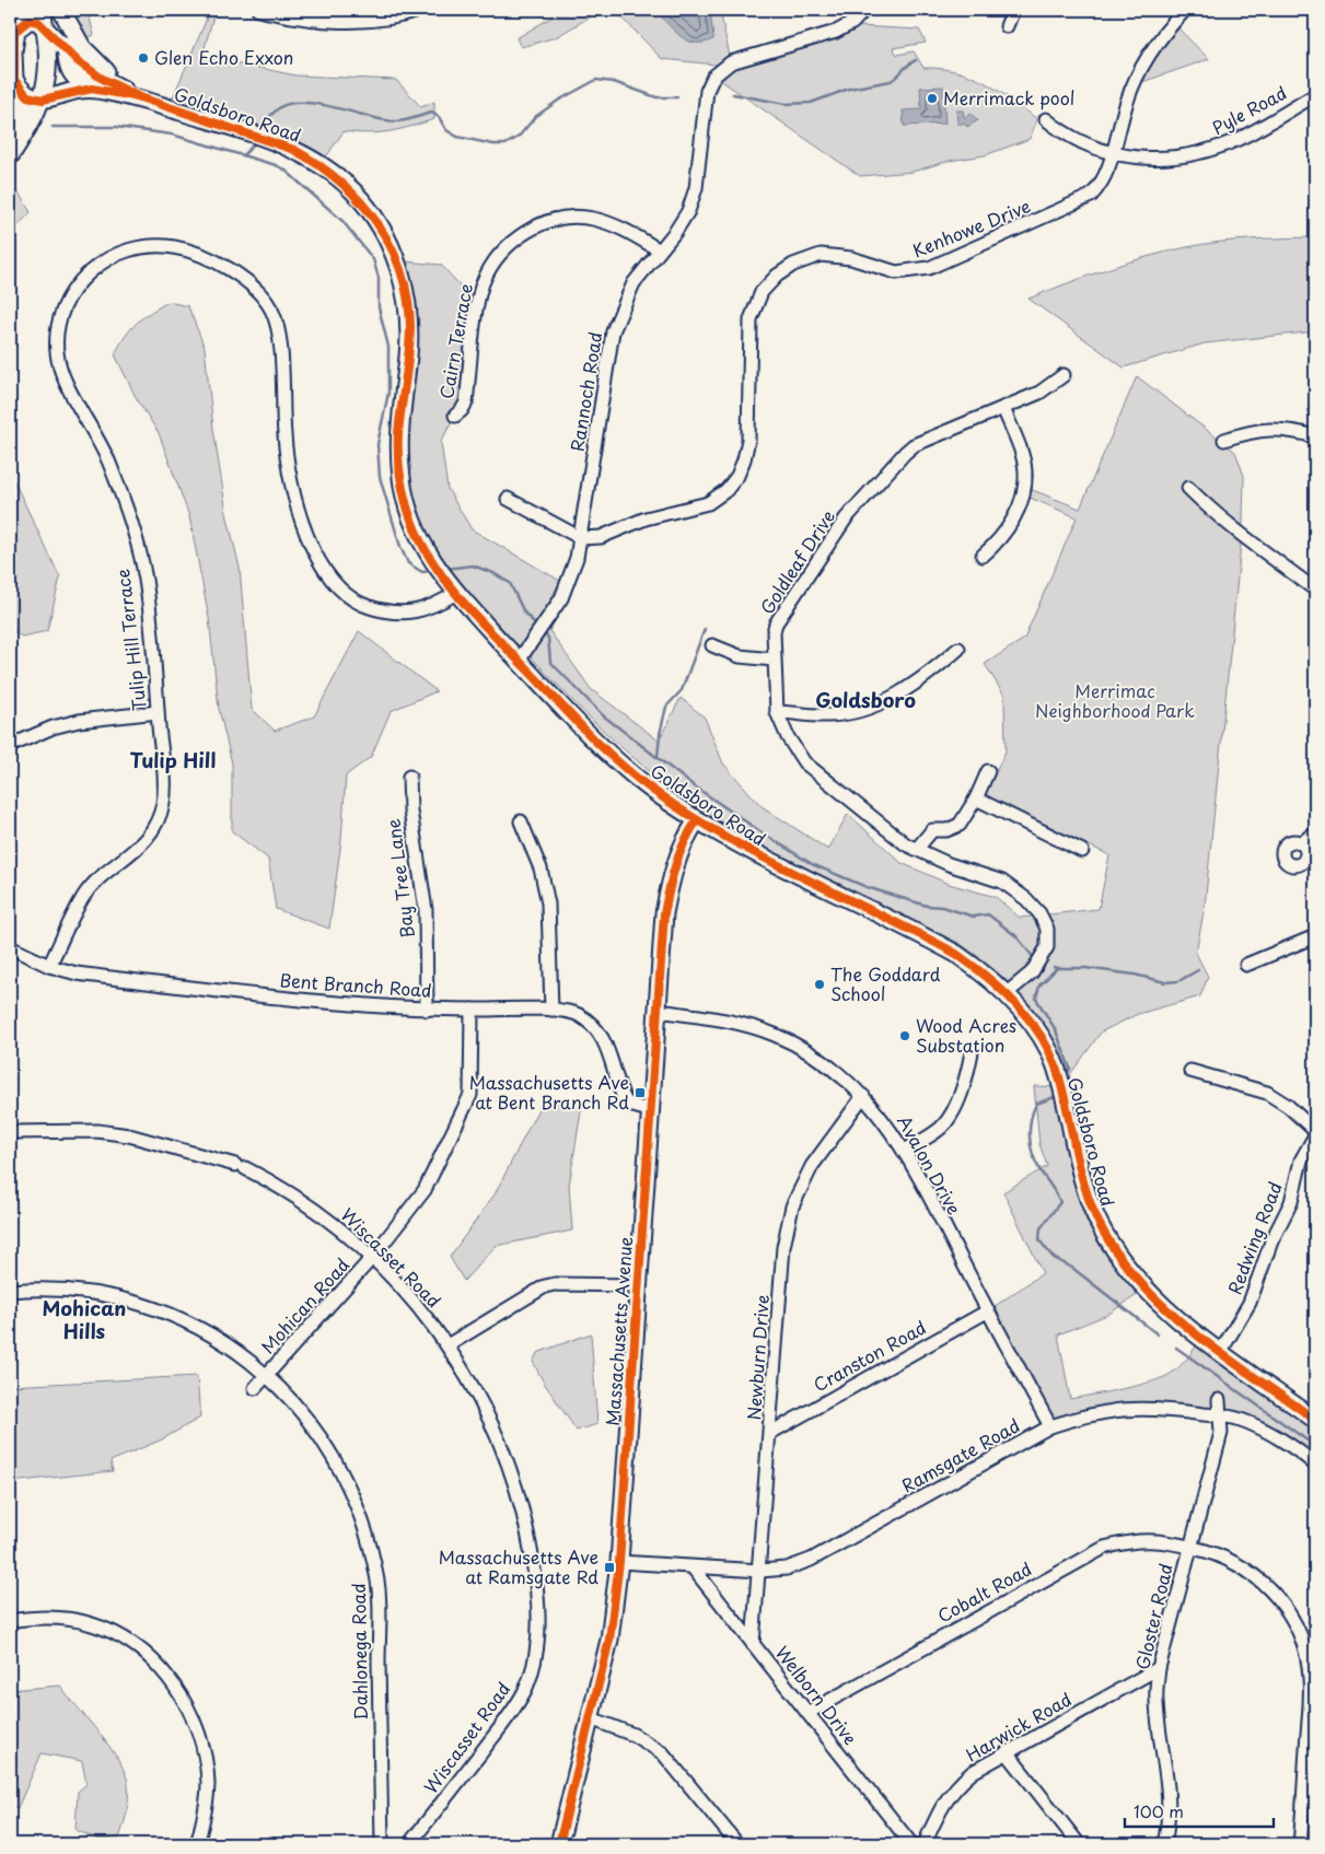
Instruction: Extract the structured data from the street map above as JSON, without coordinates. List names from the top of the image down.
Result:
{
  "streets": {
    "main road": ["Goldsboro Road", "Massachusetts Avenue"],
    "street": [
      "Pyle Road",
      "Kenhowe Drive",
      "Cairn Terrace",
      "Rannoch Road",
      "Goldleaf Drive",
      "Tulip Hill Terrace",
      "Bay Tree Lane",
      "Bent Branch Road",
      "Avalon Drive",
      "Redwing Road",
      "Wiscasset Road",
      "Mohican Road",
      "Cranston Road",
      "Newburn Drive",
      "Ramsgate Road",
      "Cobalt Road",
      "Gloster Road",
      "Dahlonega Road",
      "Welborn Drive",
      "Harwick Road"
    ]
  },
  "crossings": [
    ["Pyle Road", "Kenhowe Drive"],
    ["Goldsboro Road", "Rannoch Road"],
    ["Goldsboro Road", "Goldleaf Drive"],
    ["Goldsboro Road", "Tulip Hill Terrace"],
    ["Goldsboro Road", "Redwing Road"],
    ["Goldsboro Road", "Massachusetts Avenue"],
    ["Kenhowe Drive", "Rannoch Road"],
    ["Cairn Terrace", "Rannoch Road"],
    ["Tulip Hill Terrace", "Bent Branch Road"],
    ["Bay Tree Lane", "Bent Branch Road"],
    ["Bent Branch Road", "Mohican Road"],
    ["Bent Branch Road", "Massachusetts Avenue"],
    ["Avalon Drive", "Massachusetts Avenue"],
    ["Avalon Drive", "Cranston Road"],
    ["Avalon Drive", "Newburn Drive"],
    ["Avalon Drive", "Ramsgate Road"],
    ["Wiscasset Road", "Mohican Road"],
    ["Mohican Road", "Dahlonega Road"],
    ["Massachusetts Avenue", "Ramsgate Road"],
    ["Cranston Road", "Newburn Drive"],
    ["Newburn Drive", "Ramsgate Road"],
    ["Newburn Drive", "Welborn Drive"],
    ["Ramsgate Road", "Gloster Road"],
    ["Ramsgate Road", "Welborn Drive"],
    ["Cobalt Road", "Gloster Road"],
    ["Cobalt Road", "Welborn Drive"],
    ["Gloster Road", "Harwick Road"]
  ],
  "districts": ["Goldsboro", "Tulip Hill", "Mohican Hills"],
  "parks": ["Merrimac Neighborhood Park"],
  "places": {
    "other": [
      "Glen Echo Exxon",
      "Merrimack pool",
      "The Goddard School",
      "Wood Acres Substation"
    ],
    "transit": ["Massachusetts Ave at Bent Branch Rd", "Massachusetts Ave at Ramsgate Rd"]
  },
  "scale_bar": "100 m"
}
